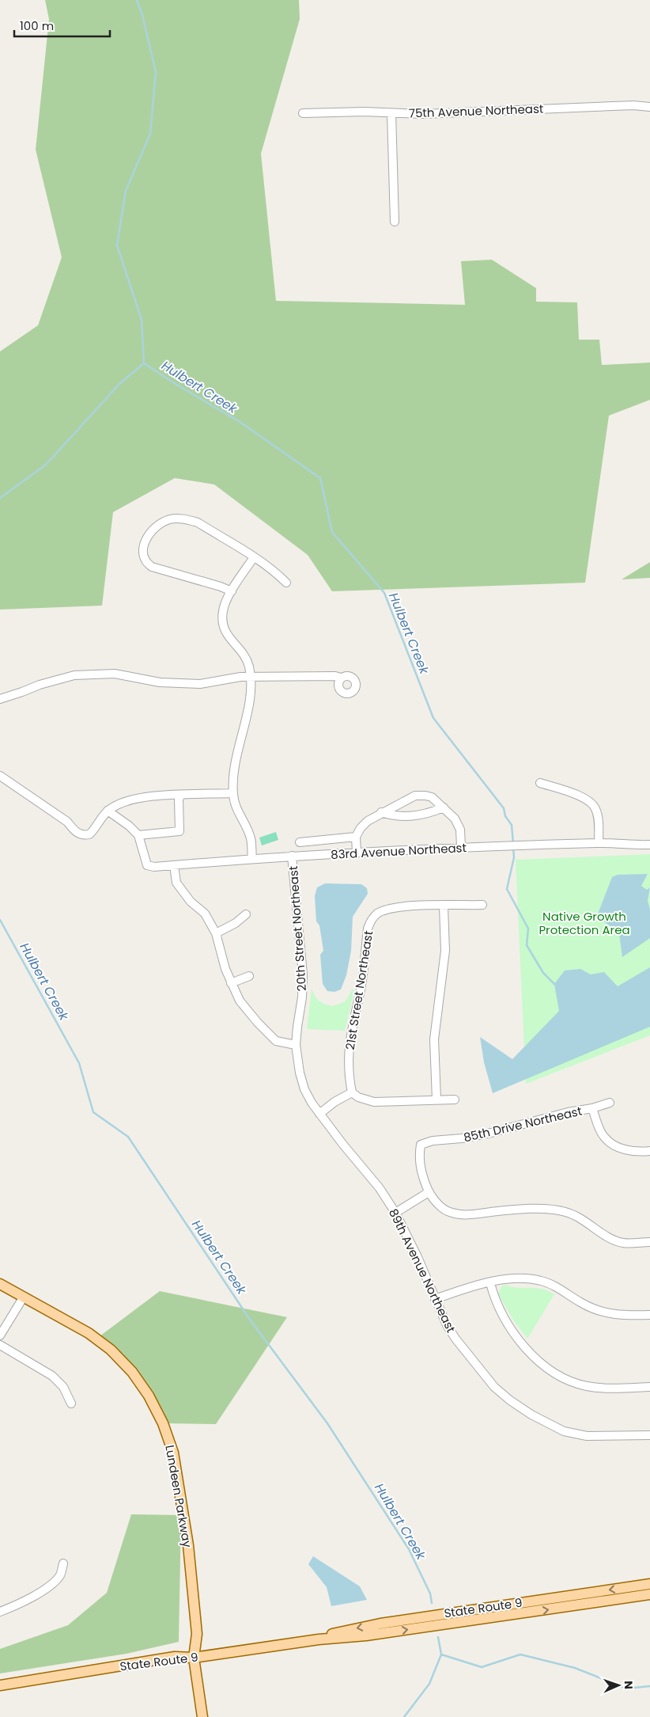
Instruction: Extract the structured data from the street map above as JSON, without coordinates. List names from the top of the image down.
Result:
{
  "streets": {
    "main road": ["Lundeen Parkway", "State Route 9"],
    "street": [
      "75th Avenue Northeast",
      "83rd Avenue Northeast",
      "20th Street Northeast",
      "21st Street Northeast",
      "85th Drive Northeast",
      "89th Avenue Northeast"
    ]
  },
  "crossings": [
    ["83rd Avenue Northeast", "20th Street Northeast"],
    ["20th Street Northeast", "89th Avenue Northeast"],
    ["Lundeen Parkway", "State Route 9"]
  ],
  "water": ["Hulbert Creek"],
  "parks": ["Native Growth Protection Area"],
  "scale_bar": "100 m",
  "north": "right"
}
